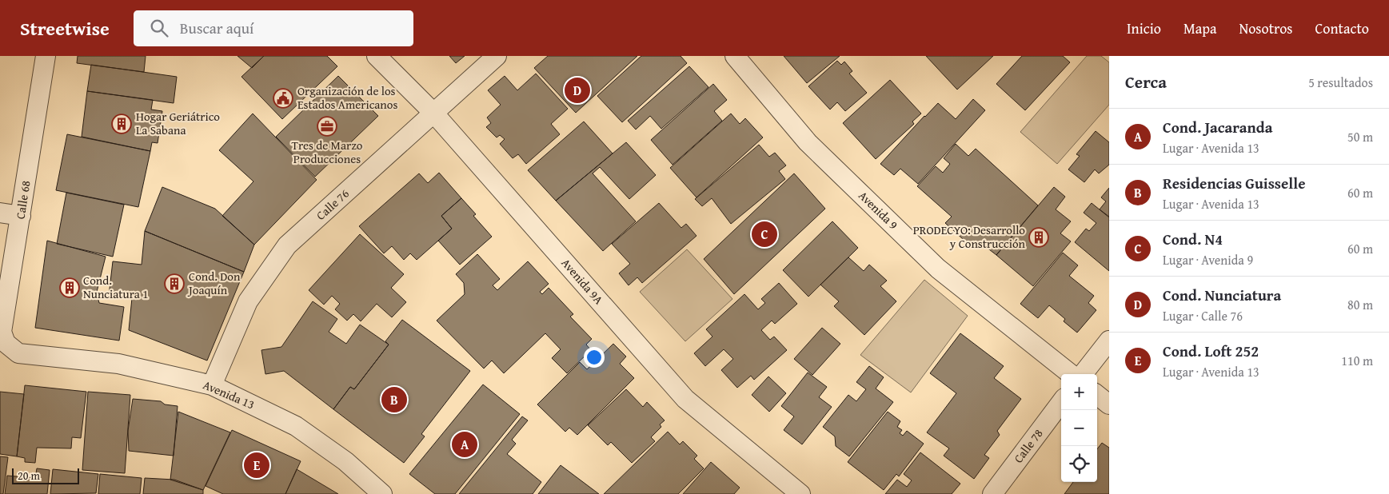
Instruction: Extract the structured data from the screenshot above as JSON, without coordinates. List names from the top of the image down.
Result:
{
  "streets": {
    "street": [
      "Calle 68",
      "Calle 76",
      "Avenida 9",
      "Avenida 9A",
      "Avenida 13",
      "Calle 78"
    ]
  },
  "crossings": [
    ["Calle 68", "Avenida 13"],
    ["Calle 76", "Avenida 9A"],
    ["Calle 76", "Avenida 13"]
  ],
  "places": {
    "public building": ["Organización de los Estados Americanos"],
    "building": [
      "Hogar Geriátrico La Sabana",
      "PRODECYO: Desarrollo y Construcción",
      "Cond. Don Joaquín",
      "Cond. Nunciatura 1"
    ],
    "office": ["Tres de Marzo Producciones"]
  },
  "scale_bar": "20 m",
  "page": {
    "header": "Streetwise",
    "search": "Buscar aquí",
    "nav": [
      "Inicio",
      "Mapa",
      "Nosotros",
      "Contacto"
    ],
    "heading": ["Cerca", "5 resultados"],
    "pins": [
      "D",
      "C",
      "B",
      "A",
      "E"
    ],
    "list": [
      {
        "mark": "A",
        "name": "Cond. Jacaranda",
        "note": "Lugar · Avenida 13",
        "value": "50 m"
      },
      {
        "mark": "B",
        "name": "Residencias Guisselle",
        "note": "Lugar · Avenida 13",
        "value": "60 m"
      },
      {
        "mark": "C",
        "name": "Cond. N4",
        "note": "Lugar · Avenida 9",
        "value": "60 m"
      },
      {
        "mark": "D",
        "name": "Cond. Nunciatura",
        "note": "Lugar · Calle 76",
        "value": "80 m"
      },
      {
        "mark": "E",
        "name": "Cond. Loft 252",
        "note": "Lugar · Avenida 13",
        "value": "110 m"
      }
    ],
    "map_buttons": ["+", "−"],
    "scale": "20 m"
  }
}
